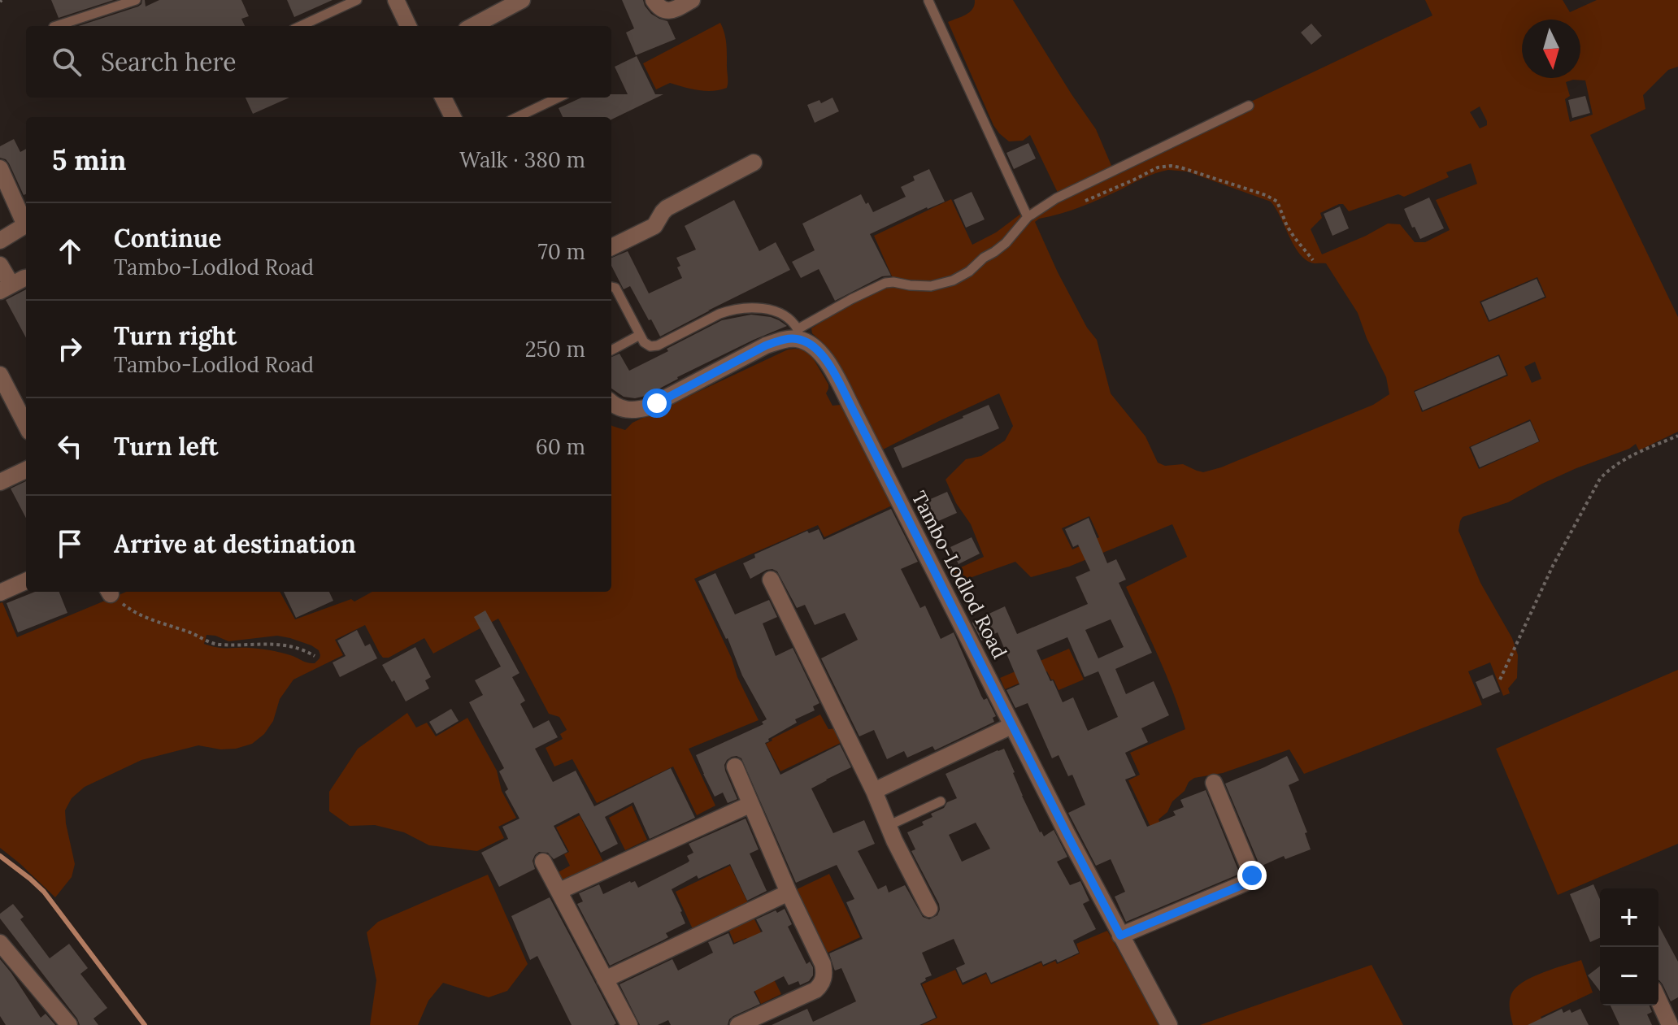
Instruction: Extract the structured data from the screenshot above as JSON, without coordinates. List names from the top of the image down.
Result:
{
  "streets": {
    "street": ["Tambo-Lodlod Road"]
  },
  "north": "bottom",
  "page": {
    "search": "Search here",
    "heading": ["5 min", "Walk · 380 m"],
    "list": [
      ["Continue", "Tambo-Lodlod Road", "70 m"],
      ["Turn right", "Tambo-Lodlod Road", "250 m"],
      ["Turn left", "60 m"],
      "Arrive at destination"
    ],
    "map_buttons": ["+", "−"]
  }
}
